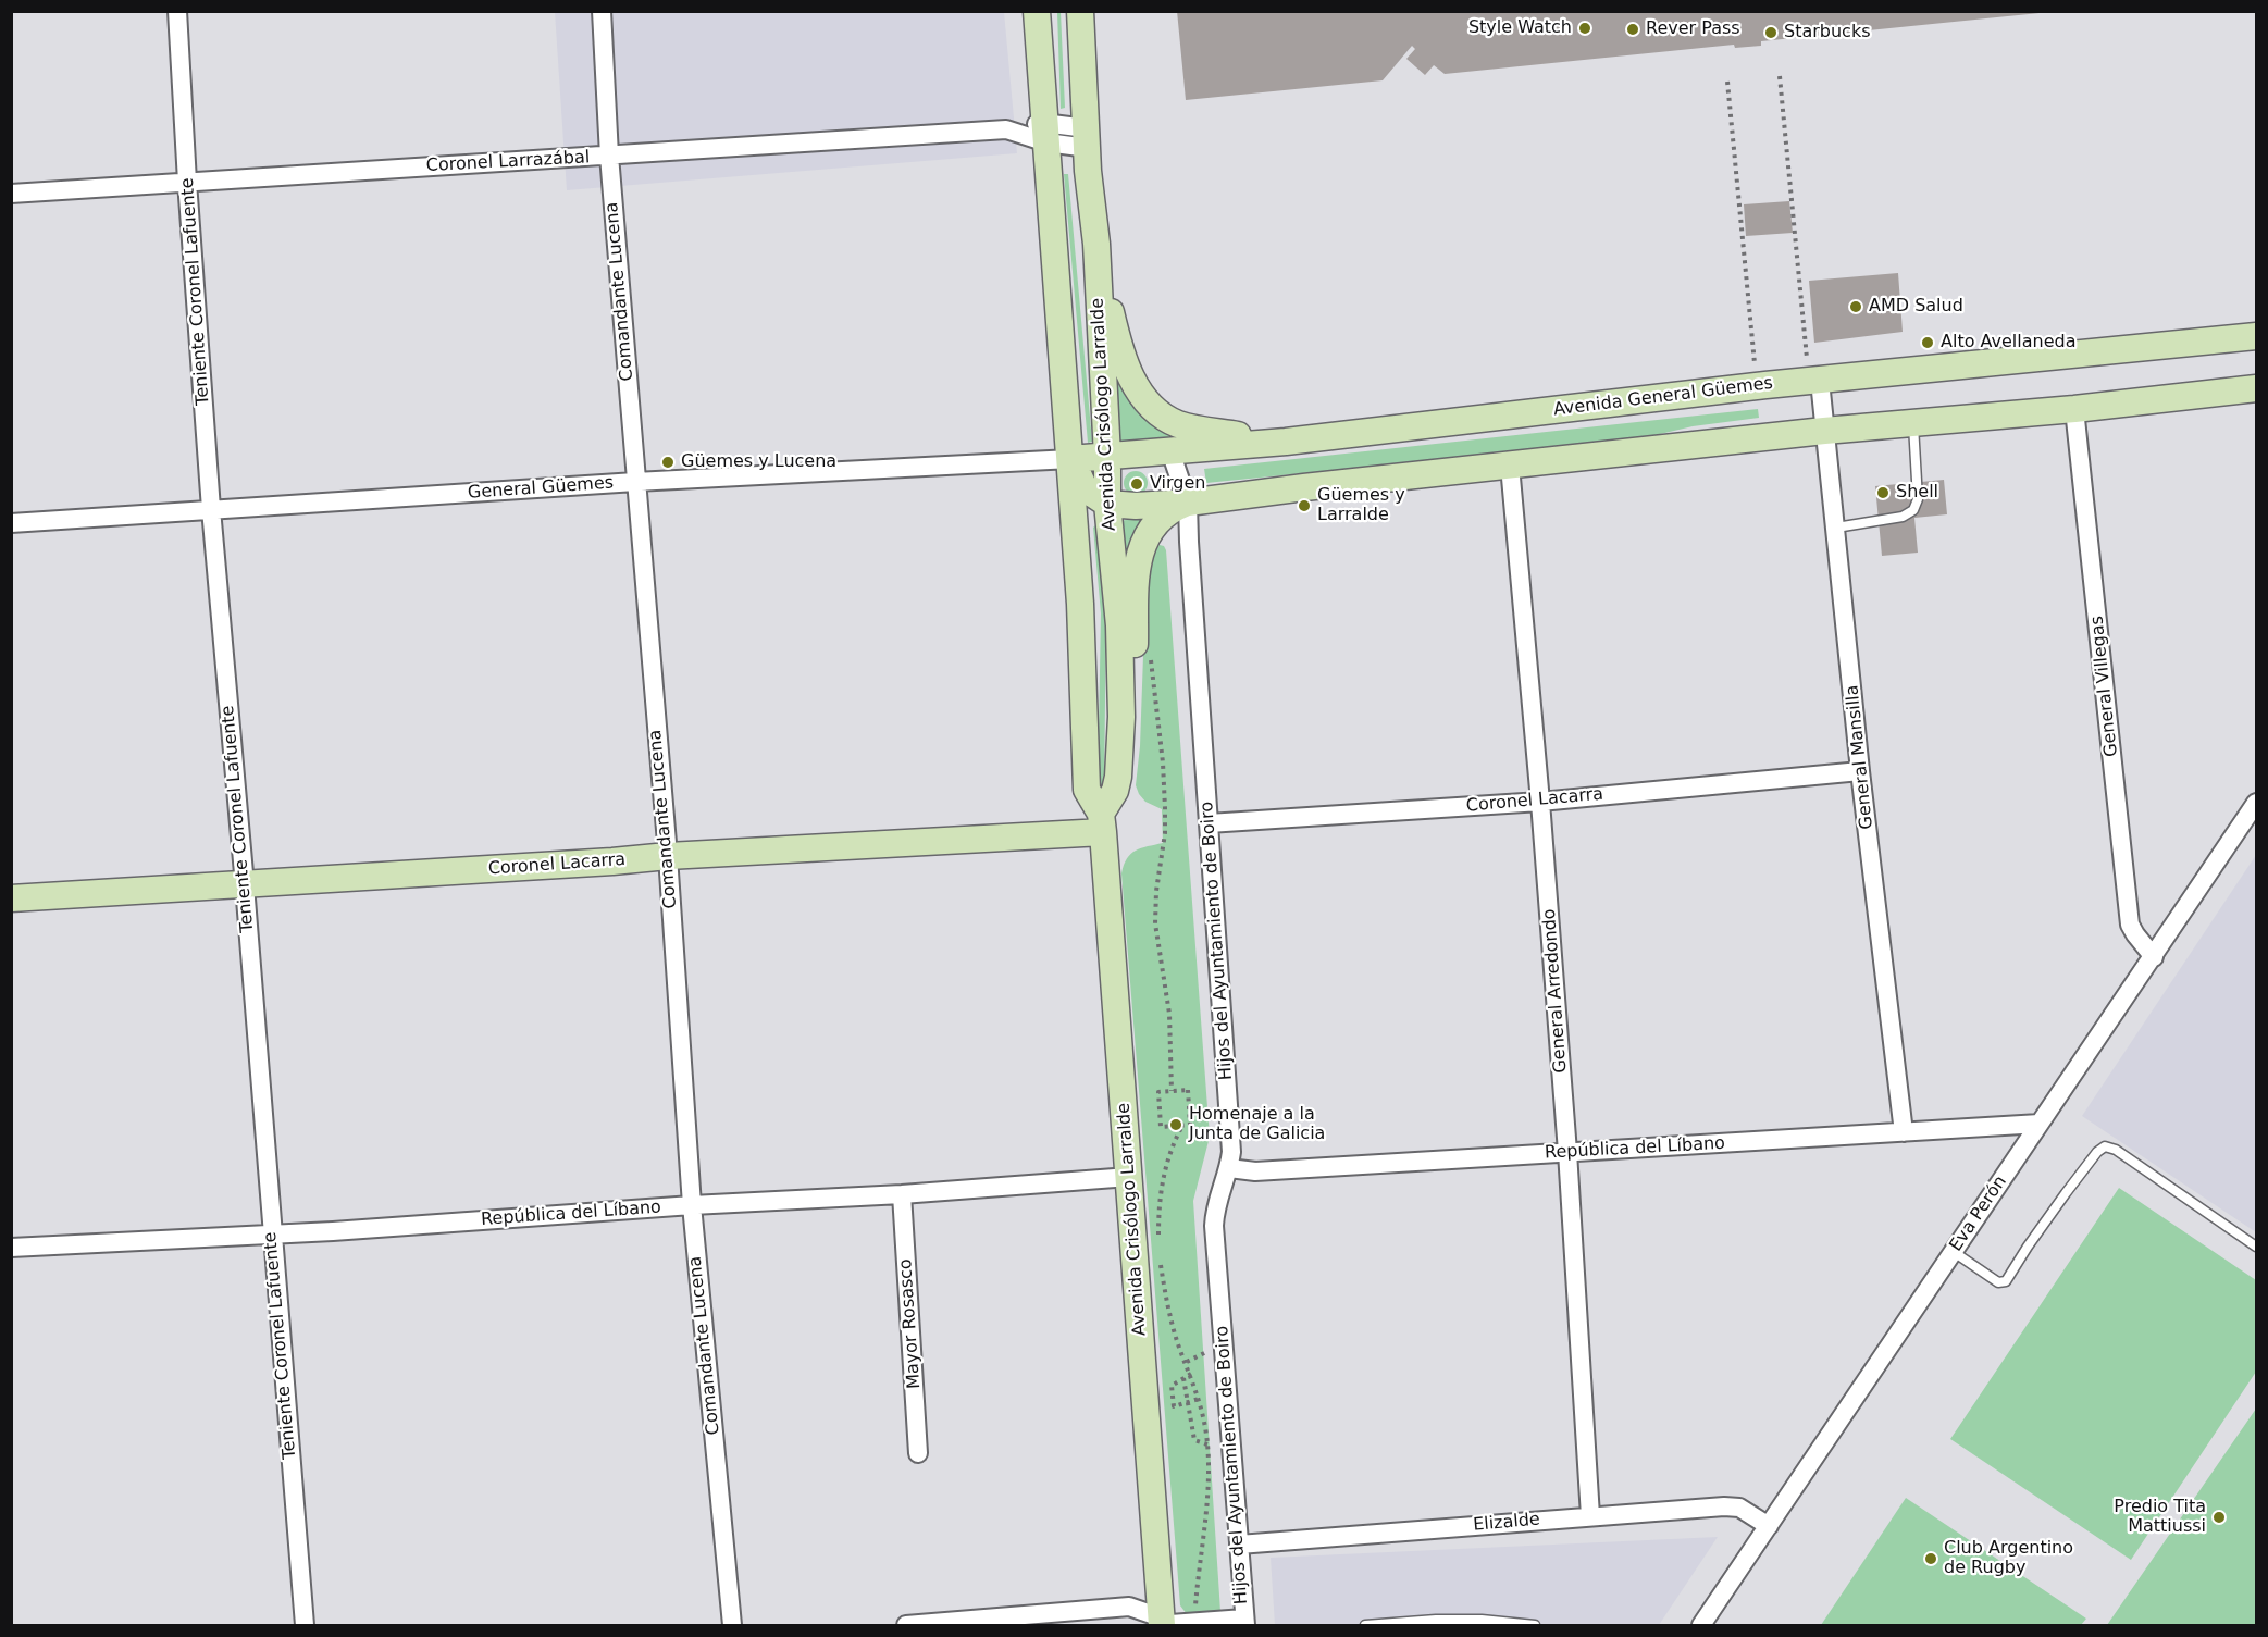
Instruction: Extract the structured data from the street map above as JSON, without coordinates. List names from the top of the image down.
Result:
{
  "streets": {
    "main road": ["Avenida General Güemes", "Avenida Crisólogo Larralde", "Coronel Lacarra"],
    "street": [
      "Coronel Larrazábal",
      "Teniente Coronel Lafuente",
      "Comandante Lucena",
      "General Güemes",
      "General Villegas",
      "General Mansilla",
      "Hijos del Ayuntamiento de Boiro",
      "General Arredondo",
      "República del Líbano",
      "Eva Perón",
      "Mayor Rosasco",
      "Elizalde"
    ]
  },
  "crossings": [
    ["Coronel Larrazábal", "Teniente Coronel Lafuente"],
    ["Coronel Larrazábal", "Comandante Lucena"],
    ["Coronel Larrazábal", "Avenida Crisólogo Larralde"],
    ["Teniente Coronel Lafuente", "General Güemes"],
    ["Teniente Coronel Lafuente", "Coronel Lacarra"],
    ["Teniente Coronel Lafuente", "República del Líbano"],
    ["Comandante Lucena", "General Güemes"],
    ["Comandante Lucena", "Coronel Lacarra"],
    ["Comandante Lucena", "República del Líbano"],
    ["Avenida General Güemes", "Avenida Crisólogo Larralde"],
    ["Avenida General Güemes", "General Güemes"],
    ["Avenida General Güemes", "General Mansilla"],
    ["Avenida General Güemes", "Hijos del Ayuntamiento de Boiro"],
    ["Avenida Crisólogo Larralde", "General Güemes"],
    ["Avenida Crisólogo Larralde", "Coronel Lacarra"],
    ["Avenida Crisólogo Larralde", "República del Líbano"],
    ["General Villegas", "Eva Perón"],
    ["General Mansilla", "Coronel Lacarra"],
    ["General Mansilla", "República del Líbano"],
    ["Coronel Lacarra", "Hijos del Ayuntamiento de Boiro"],
    ["Coronel Lacarra", "General Arredondo"],
    ["Hijos del Ayuntamiento de Boiro", "República del Líbano"],
    ["Hijos del Ayuntamiento de Boiro", "Elizalde"],
    ["General Arredondo", "República del Líbano"],
    ["General Arredondo", "Elizalde"],
    ["República del Líbano", "Eva Perón"],
    ["República del Líbano", "Mayor Rosasco"],
    ["Eva Perón", "Elizalde"]
  ],
  "places": [
    "Style Watch",
    "Rever Pass",
    "Starbucks",
    "AMD Salud",
    "Alto Avellaneda",
    "Güemes y Lucena",
    "Virgen",
    "Shell",
    "Güemes y Larralde",
    "Homenaje a la Junta de Galicia",
    "Predio Tita Mattiussi",
    "Club Argentino de Rugby"
  ]
}
